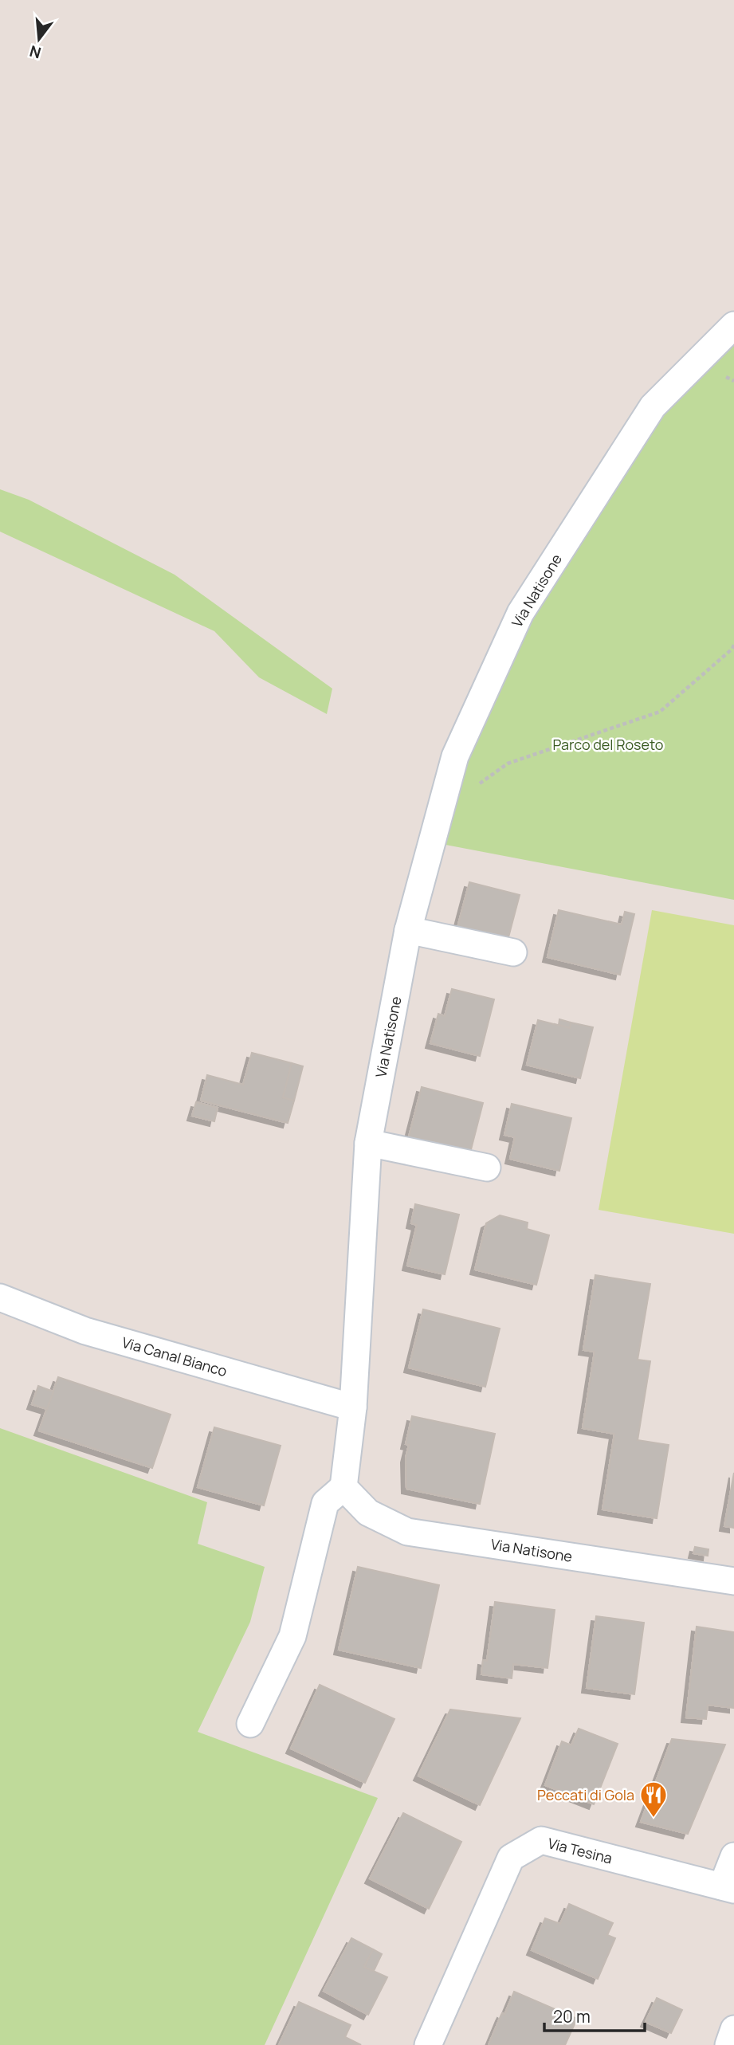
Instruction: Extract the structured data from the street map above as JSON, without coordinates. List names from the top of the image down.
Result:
{
  "streets": {
    "street": ["Via Natisone", "Via Canal Bianco", "Via Tesina"]
  },
  "crossings": [
    ["Via Natisone", "Via Canal Bianco"]
  ],
  "parks": ["Parco del Roseto"],
  "places": {
    "restaurant": ["Peccati di Gola"]
  },
  "scale_bar": "20 m",
  "north": "bottom"
}
